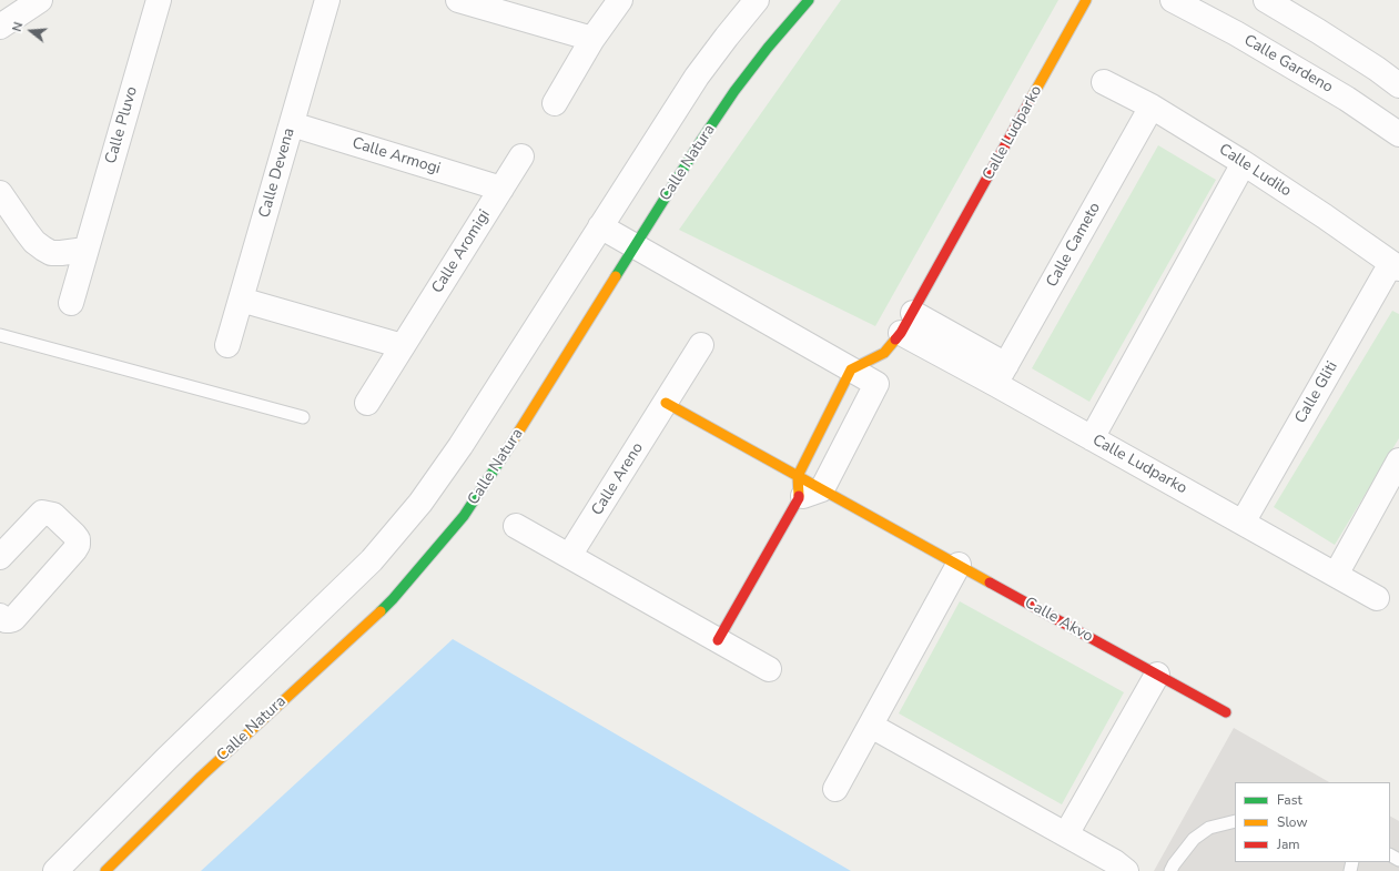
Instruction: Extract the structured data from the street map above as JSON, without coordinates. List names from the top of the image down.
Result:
{
  "streets": {
    "street": [
      "Calle Gardeno",
      "Calle Pluvo",
      "Calle Ludparko",
      "Calle Armogi",
      "Calle Natura",
      "Calle Ludilo",
      "Calle Devena",
      "Calle Cameto",
      "Calle Aromigi",
      "Calle Gliti",
      "Calle Areno",
      "Calle Akvo"
    ]
  },
  "crossings": [
    ["Calle Ludparko", "Calle Cameto"],
    ["Calle Ludparko", "Calle Gliti"],
    ["Calle Armogi", "Calle Devena"],
    ["Calle Armogi", "Calle Aromigi"],
    ["Calle Ludilo", "Calle Cameto"],
    ["Calle Ludilo", "Calle Gliti"]
  ],
  "legend": ["Fast", "Slow", "Jam"],
  "north": "left"
}
